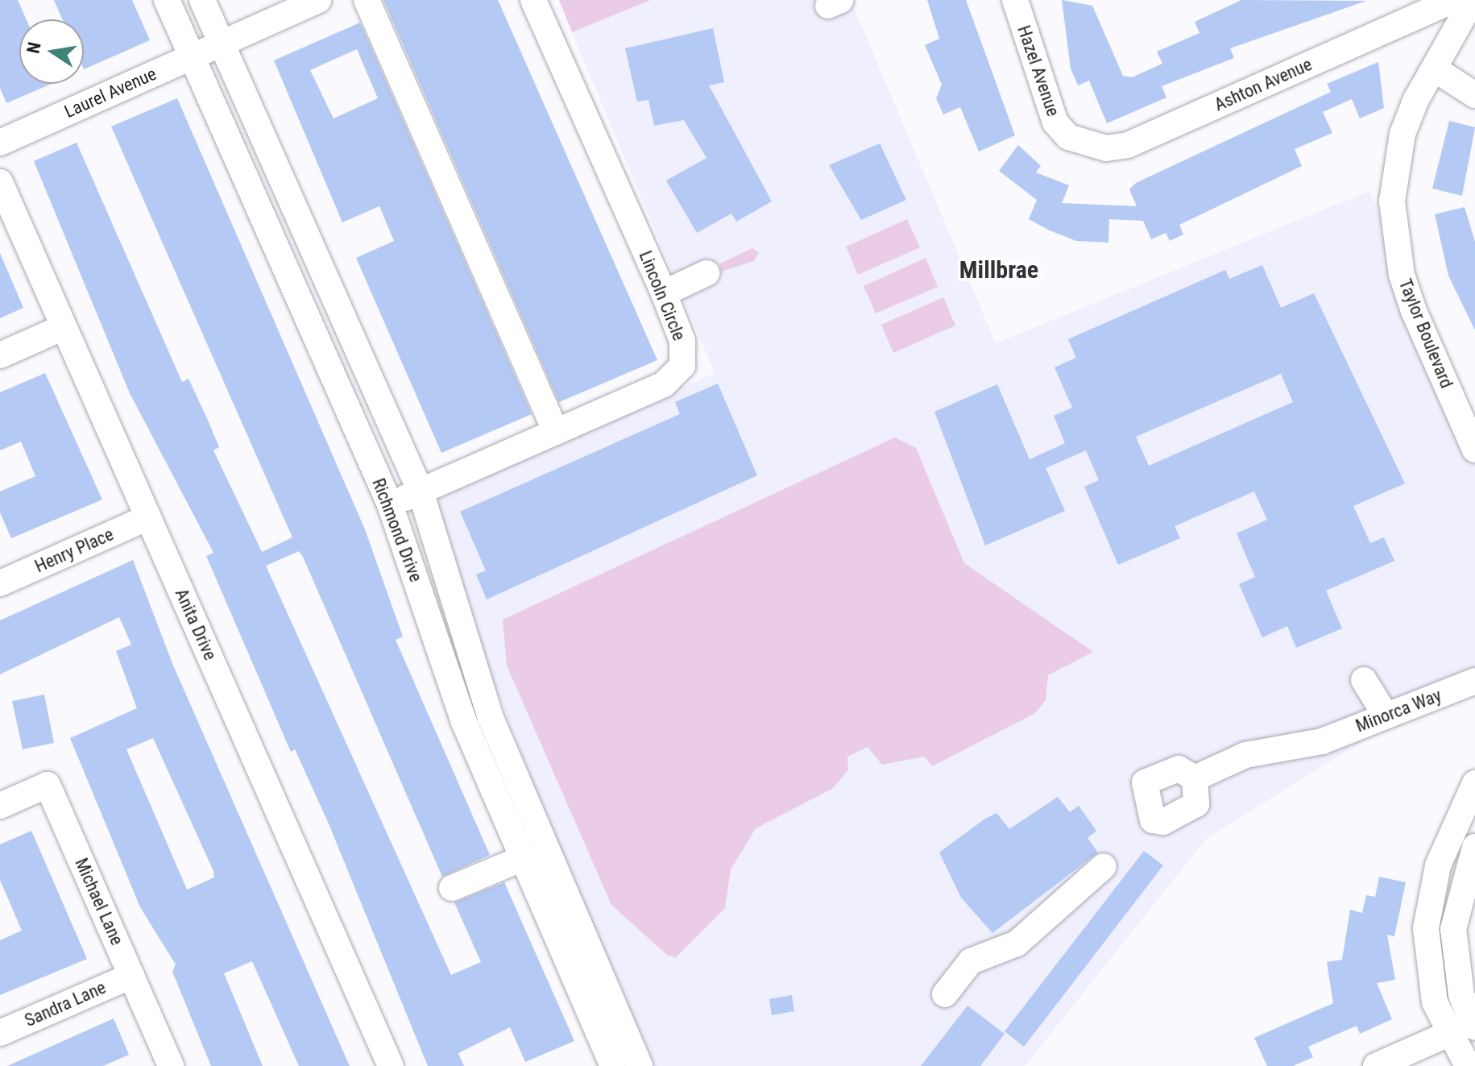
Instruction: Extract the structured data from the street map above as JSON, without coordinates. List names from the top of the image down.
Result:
{
  "streets": {
    "street": [
      "Hazel Avenue",
      "Ashton Avenue",
      "Laurel Avenue",
      "Lincoln Circle",
      "Taylor Boulevard",
      "Richmond Drive",
      "Henry Place",
      "Anita Drive",
      "Minorca Way",
      "Michael Lane",
      "Sandra Lane"
    ]
  },
  "crossings": [
    ["Hazel Avenue", "Ashton Avenue"],
    ["Laurel Avenue", "Richmond Drive"],
    ["Lincoln Circle", "Richmond Drive"],
    ["Henry Place", "Anita Drive"],
    ["Michael Lane", "Sandra Lane"]
  ],
  "districts": ["Millbrae"],
  "north": "left"
}
